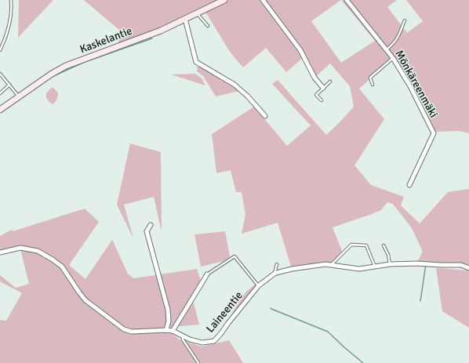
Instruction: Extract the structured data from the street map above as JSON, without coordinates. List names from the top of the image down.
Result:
{
  "streets": {
    "street": ["Kaskelantie", "Mönkäreenmäki", "Laineentie"]
  }
}
